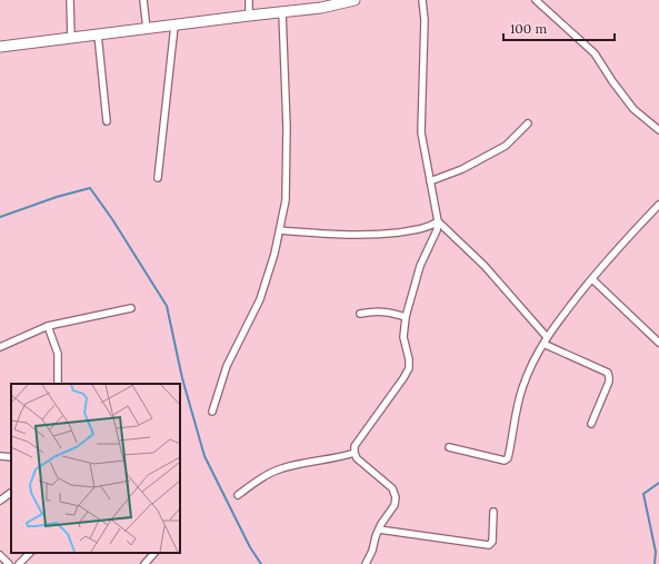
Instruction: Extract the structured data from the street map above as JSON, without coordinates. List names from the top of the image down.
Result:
{
  "scale_bar": "100 m"
}
